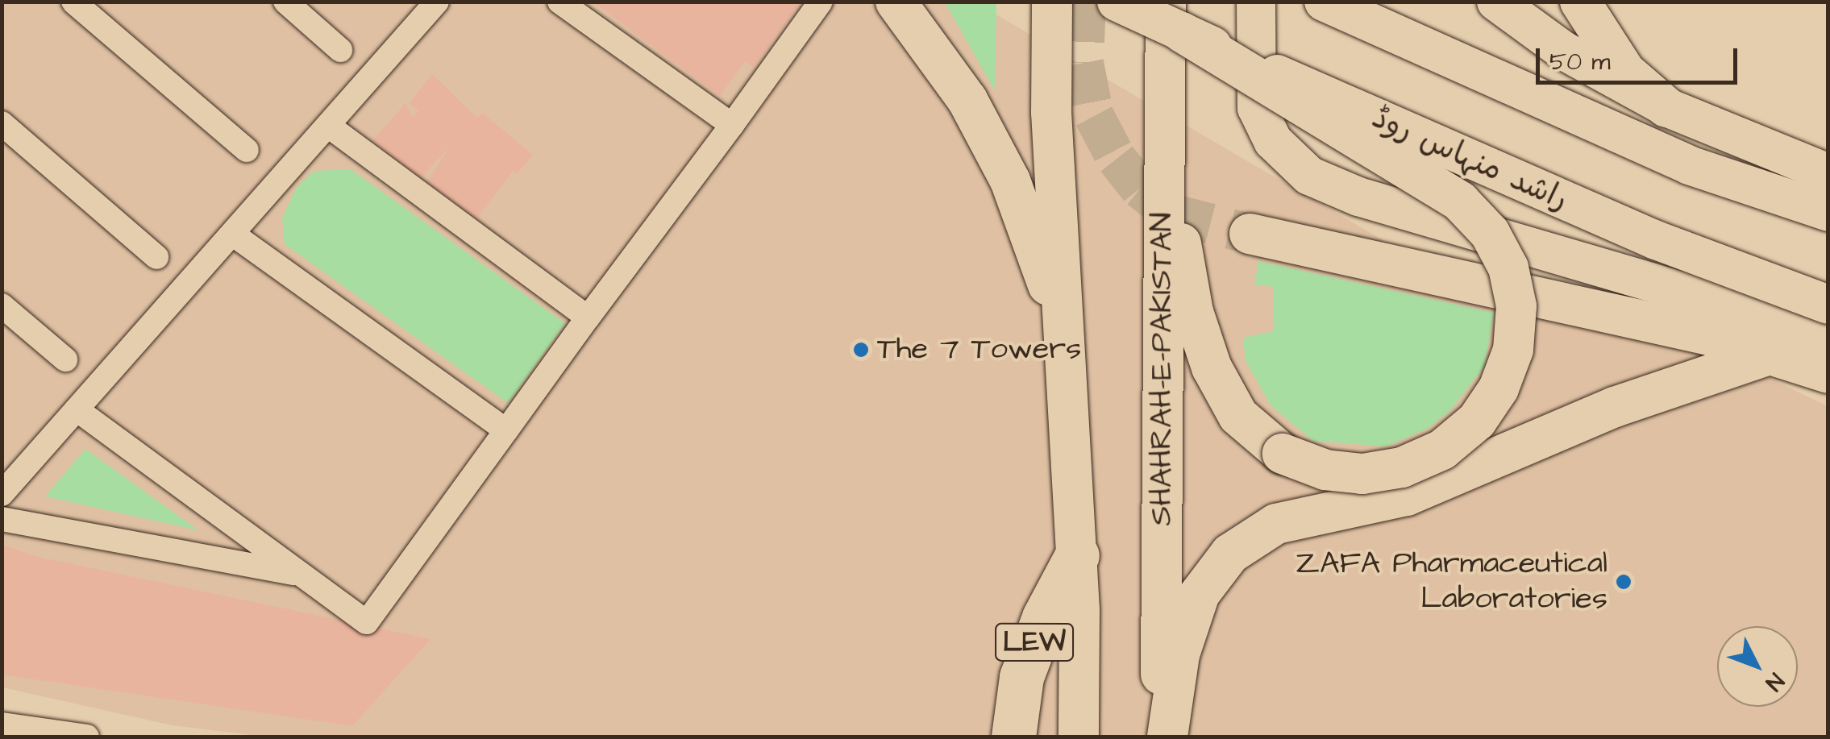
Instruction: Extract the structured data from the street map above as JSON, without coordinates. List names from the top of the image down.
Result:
{
  "streets": {
    "highway": ["SHAHRAH-E-PAKISTAN", "LEW"],
    "main road": ["راشد منہاس روڈ"]
  },
  "crossings": [
    ["راشد منہاس روڈ", "SHAHRAH-E-PAKISTAN"]
  ],
  "places": ["The 7 Towers", "ZAFA Pharmaceutical Laboratories"],
  "scale_bar": "50 m",
  "north": "bottom right"
}
